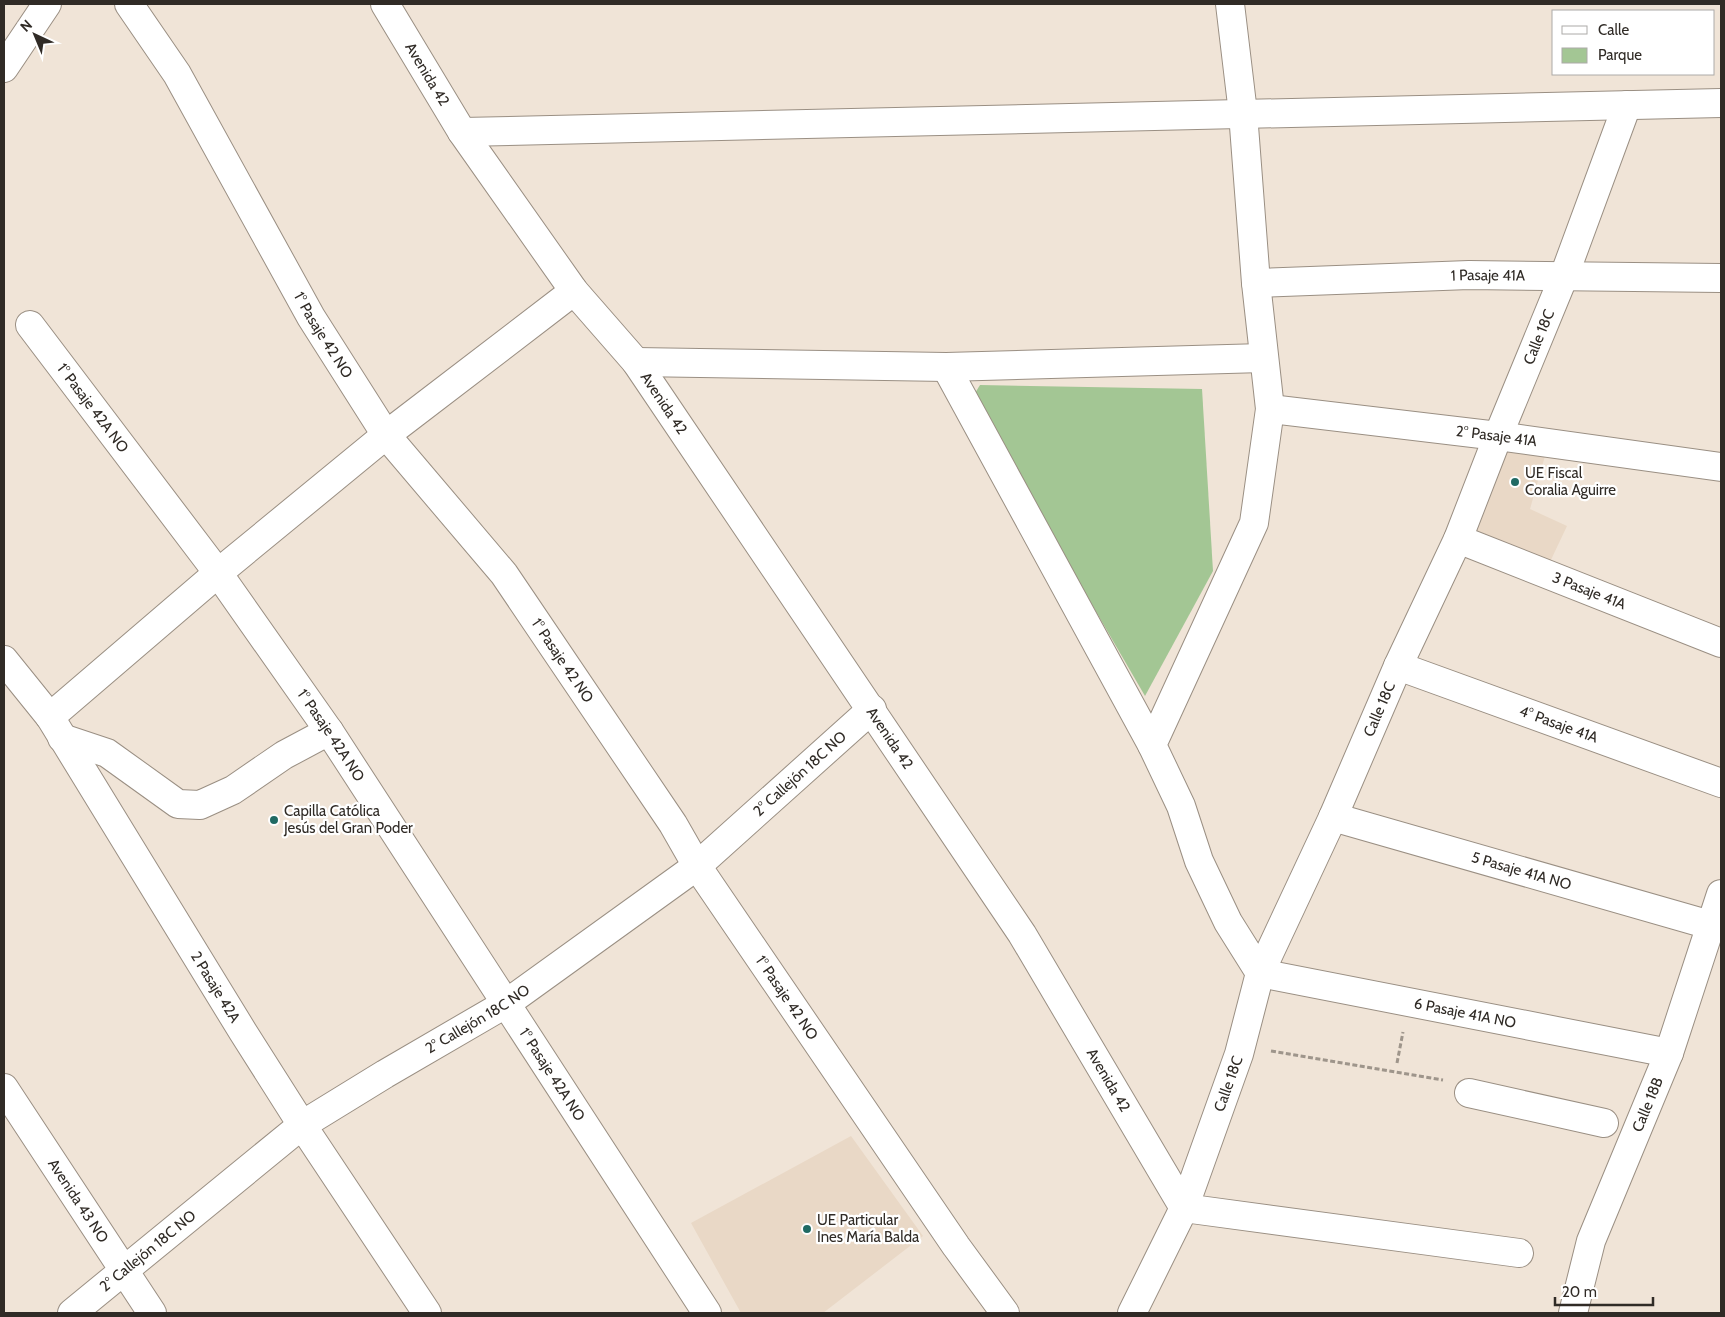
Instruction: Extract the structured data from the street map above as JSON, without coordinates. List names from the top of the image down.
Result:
{
  "streets": {
    "street": [
      "Avenida 42",
      "1 Pasaje 41A",
      "1° Pasaje 42 NO",
      "Calle 18C",
      "1° Pasaje 42A NO",
      "2° Pasaje 41A",
      "3 Pasaje 41A",
      "4° Pasaje 41A",
      "2° Callejón 18C NO",
      "5 Pasaje 41A NO",
      "2 Pasaje 42A",
      "6 Pasaje 41A NO",
      "Calle 18B",
      "Avenida 43 NO"
    ]
  },
  "crossings": [
    ["Avenida 42", "Calle 18C"],
    ["Avenida 42", "2° Callejón 18C NO"],
    ["1 Pasaje 41A", "Calle 18C"],
    ["1° Pasaje 42 NO", "2° Callejón 18C NO"],
    ["Calle 18C", "2° Pasaje 41A"],
    ["Calle 18C", "3 Pasaje 41A"],
    ["Calle 18C", "4° Pasaje 41A"],
    ["Calle 18C", "5 Pasaje 41A NO"],
    ["Calle 18C", "6 Pasaje 41A NO"],
    ["1° Pasaje 42A NO", "2° Callejón 18C NO"],
    ["2° Callejón 18C NO", "2 Pasaje 42A"],
    ["2° Callejón 18C NO", "Avenida 43 NO"],
    ["5 Pasaje 41A NO", "Calle 18B"],
    ["6 Pasaje 41A NO", "Calle 18B"]
  ],
  "places": ["UE Fiscal Coralia Aguirre", "Capilla Católica Jesús del Gran Poder", "UE Particular Ines María Balda"],
  "legend": ["Calle", "Parque"],
  "scale_bar": "20 m",
  "north": "top left"
}
